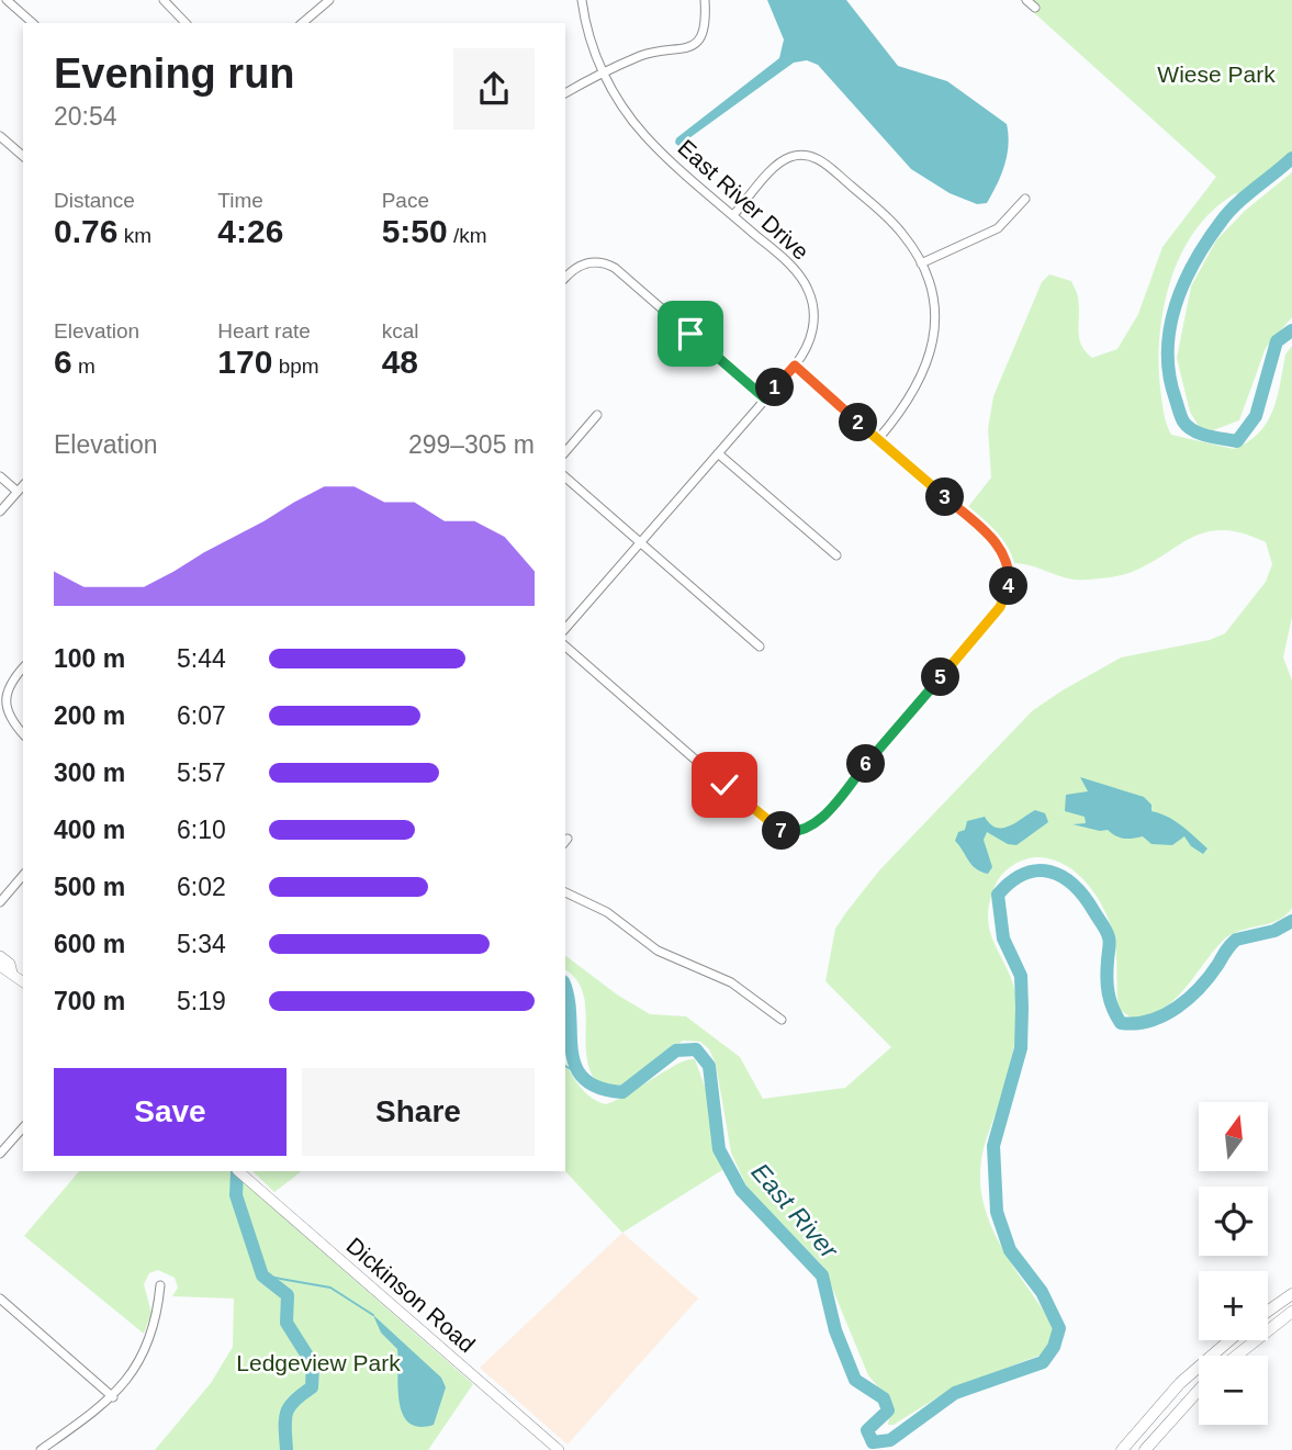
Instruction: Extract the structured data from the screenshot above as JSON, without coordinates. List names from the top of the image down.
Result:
{
  "streets": {
    "street": ["East River Drive", "Dickinson Road"]
  },
  "water": ["East River"],
  "parks": ["Wiese Park", "Ledgeview Park"],
  "north": "top",
  "page": {
    "heading": ["Evening run", "20:54"],
    "stats": [
      ["Distance", "0.76 km"],
      ["Time", "4:26"],
      ["Pace", "5:50 /km"],
      ["Elevation", "6 m"],
      ["Heart rate", "170 bpm"],
      ["kcal", "48"]
    ],
    "pins": [
      "1",
      "2",
      "3",
      "4",
      "5",
      "6",
      "7"
    ],
    "chart": ["Elevation", "299–305 m"],
    "list": [
      {
        "name": "100 m",
        "note": "5:44"
      },
      {
        "name": "200 m",
        "note": "6:07"
      },
      {
        "name": "300 m",
        "note": "5:57"
      },
      {
        "name": "400 m",
        "note": "6:10"
      },
      {
        "name": "500 m",
        "note": "6:02"
      },
      {
        "name": "600 m",
        "note": "5:34"
      },
      {
        "name": "700 m",
        "note": "5:19"
      }
    ],
    "buttons": ["Save", "Share"],
    "map_buttons": ["+", "−"]
  }
}
